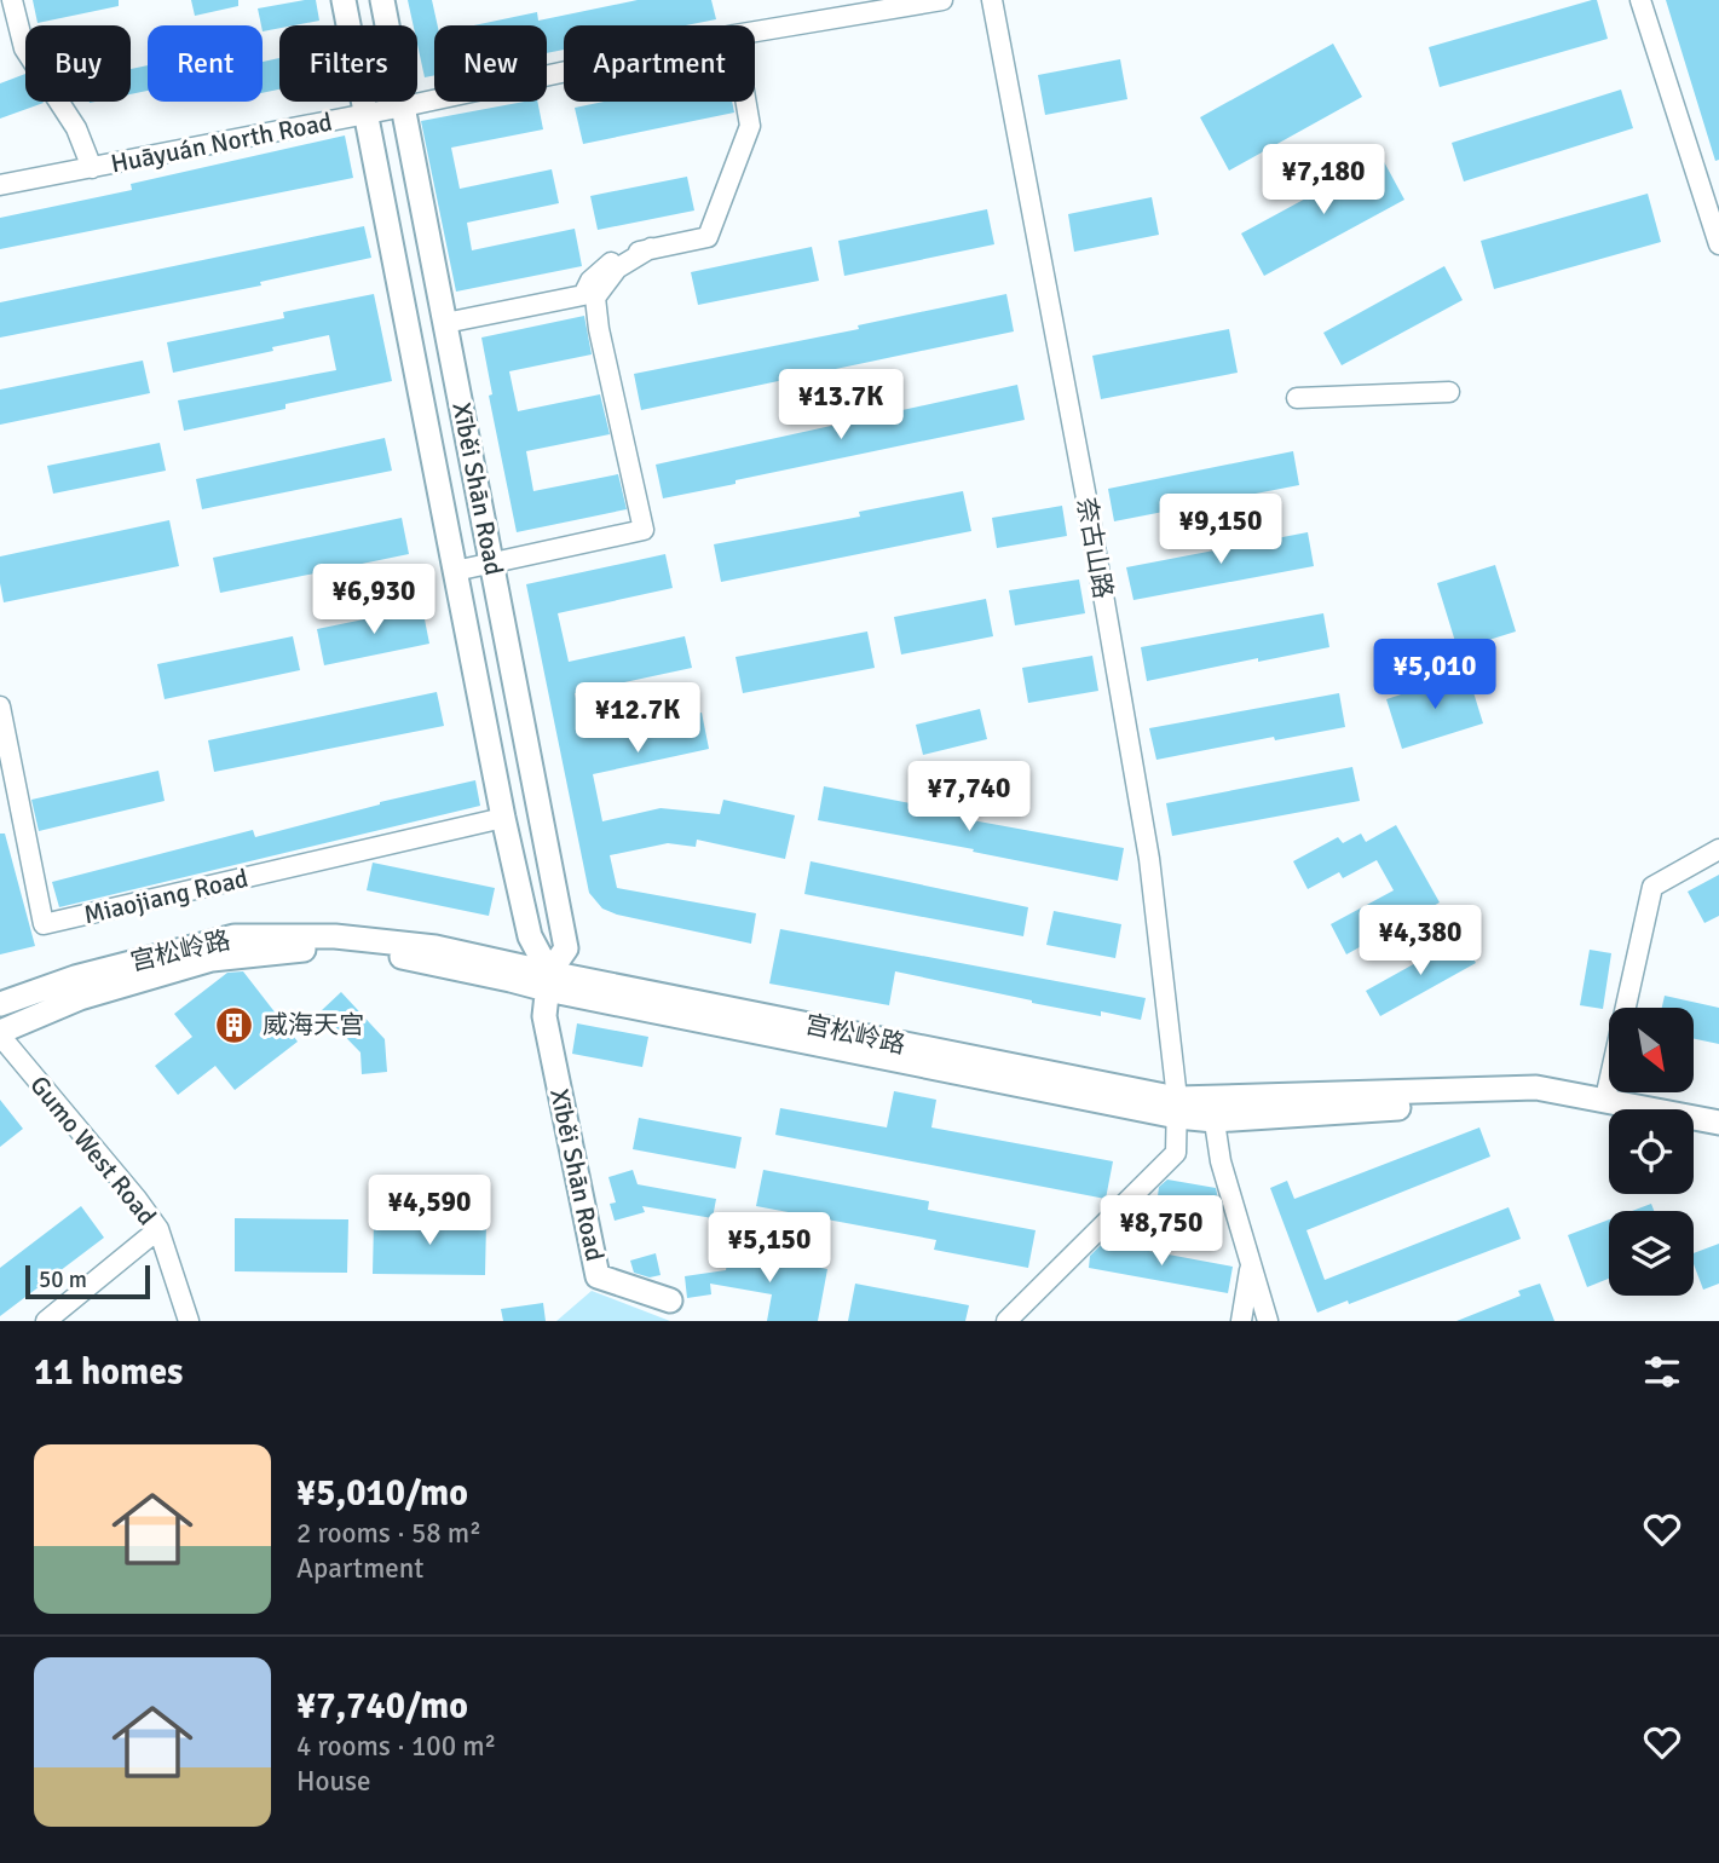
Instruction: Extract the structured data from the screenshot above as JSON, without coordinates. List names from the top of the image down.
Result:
{
  "streets": {
    "main road": ["Xīběi Shān Road", "宫松岭路"],
    "street": [
      "Huāyuán North Road",
      "奈古山路",
      "Miaojiang Road",
      "Gumo West Road"
    ]
  },
  "crossings": [
    ["Huāyuán North Road", "Xīběi Shān Road"],
    ["Xīběi Shān Road", "Miaojiang Road"],
    ["Xīběi Shān Road", "宫松岭路"]
  ],
  "places": {
    "building": ["威海天宫"]
  },
  "scale_bar": "50 m",
  "north": "bottom right",
  "page": {
    "chip": [
      "Buy",
      "Rent",
      "Filters",
      "New",
      "Apartment"
    ],
    "price": [
      "¥7,180",
      "¥13.7K",
      "¥9,150",
      "¥6,930",
      "¥5,010",
      "¥12.7K",
      "¥7,740",
      "¥4,380",
      "¥4,590",
      "¥8,750",
      "¥5,150"
    ],
    "scale": "50 m",
    "heading": "11 homes",
    "list": [
      {
        "name": "¥5,010/mo",
        "note": "2 rooms · 58 m² · Apartment"
      },
      {
        "name": "¥7,740/mo",
        "note": "4 rooms · 100 m² · House"
      }
    ]
  }
}
